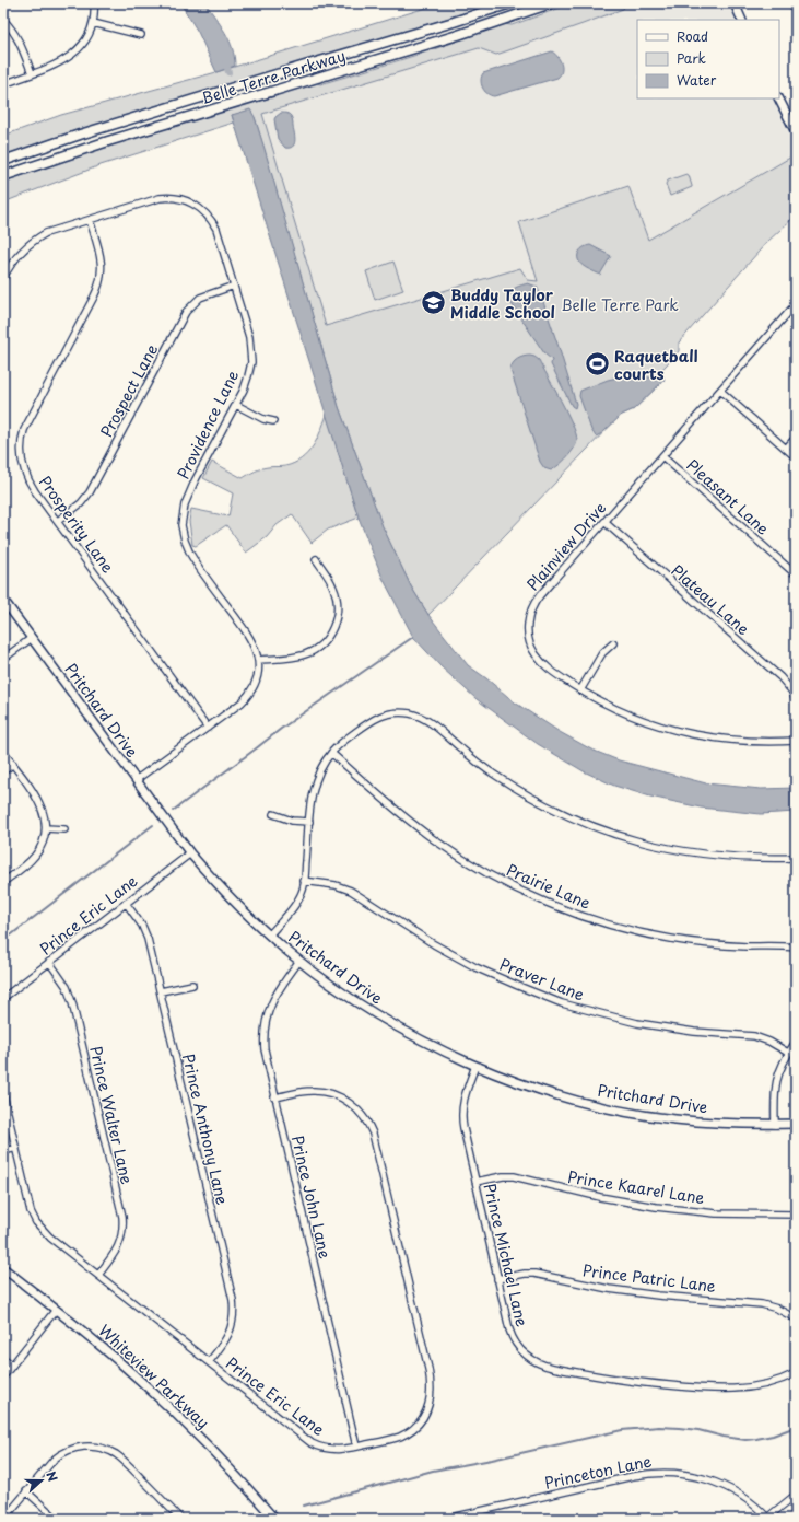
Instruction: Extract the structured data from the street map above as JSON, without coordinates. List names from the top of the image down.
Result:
{
  "streets": {
    "main road": ["Belle Terre Parkway"],
    "street": [
      "Prospect Lane",
      "Providence Lane",
      "Pleasant Lane",
      "Prosperity Lane",
      "Plainview Drive",
      "Plateau Lane",
      "Pritchard Drive",
      "Prairie Lane",
      "Prince Eric Lane",
      "Praver Lane",
      "Prince Walter Lane",
      "Prince Anthony Lane",
      "Prince Kaarel Lane",
      "Prince John Lane",
      "Prince Michael Lane",
      "Prince Patric Lane",
      "Whiteview Parkway",
      "Princeton Lane"
    ]
  },
  "crossings": [
    ["Prospect Lane", "Providence Lane"],
    ["Prospect Lane", "Prosperity Lane"],
    ["Providence Lane", "Prosperity Lane"],
    ["Providence Lane", "Pritchard Drive"],
    ["Pleasant Lane", "Plainview Drive"],
    ["Plainview Drive", "Plateau Lane"],
    ["Pritchard Drive", "Prince Eric Lane"],
    ["Pritchard Drive", "Prince John Lane"],
    ["Pritchard Drive", "Prince Michael Lane"],
    ["Prince Eric Lane", "Prince Walter Lane"],
    ["Prince Eric Lane", "Prince Anthony Lane"],
    ["Prince Eric Lane", "Prince John Lane"],
    ["Prince Kaarel Lane", "Prince Michael Lane"],
    ["Prince Michael Lane", "Prince Patric Lane"]
  ],
  "parks": ["Belle Terre Park"],
  "places": {
    "school or university": ["Buddy Taylor Middle School"],
    "sports": ["Raquetball courts"]
  },
  "legend": ["Road", "Park", "Water"],
  "north": "right"
}
